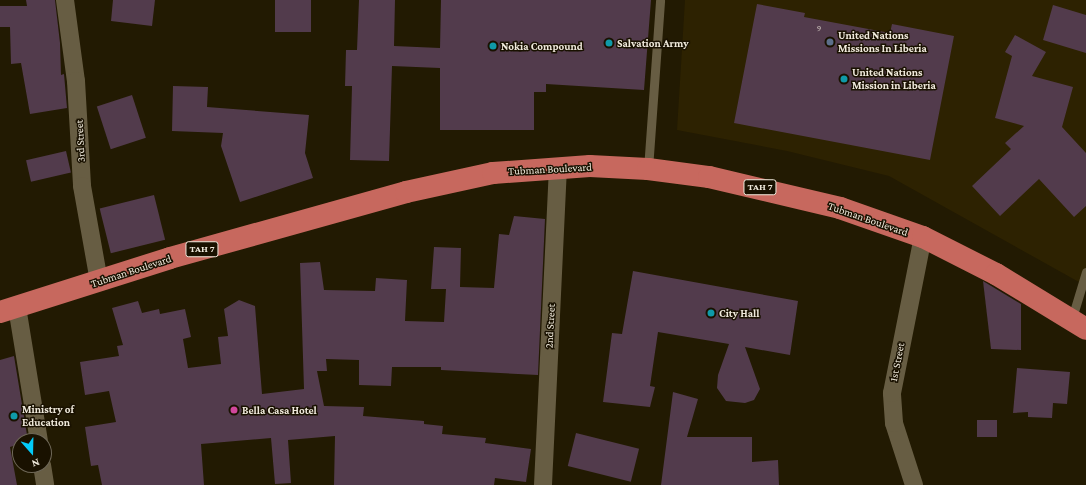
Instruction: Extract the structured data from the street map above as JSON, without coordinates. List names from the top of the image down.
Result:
{
  "streets": {
    "highway": ["Tubman Boulevard", "TAH 7"],
    "street": ["3rd Street", "2nd Street", "1st Street"]
  },
  "crossings": [
    ["3rd Street", "Tubman Boulevard"],
    ["Tubman Boulevard", "2nd Street"],
    ["Tubman Boulevard", "1st Street"]
  ],
  "places": [
    "United Nations Missions In Liberia",
    "Salvation Army",
    "Nokia Compound",
    "United Nations Mission in Liberia",
    "City Hall",
    "Bella Casa Hotel",
    "Ministry of Education"
  ],
  "house_numbers": ["9"],
  "north": "bottom"
}
